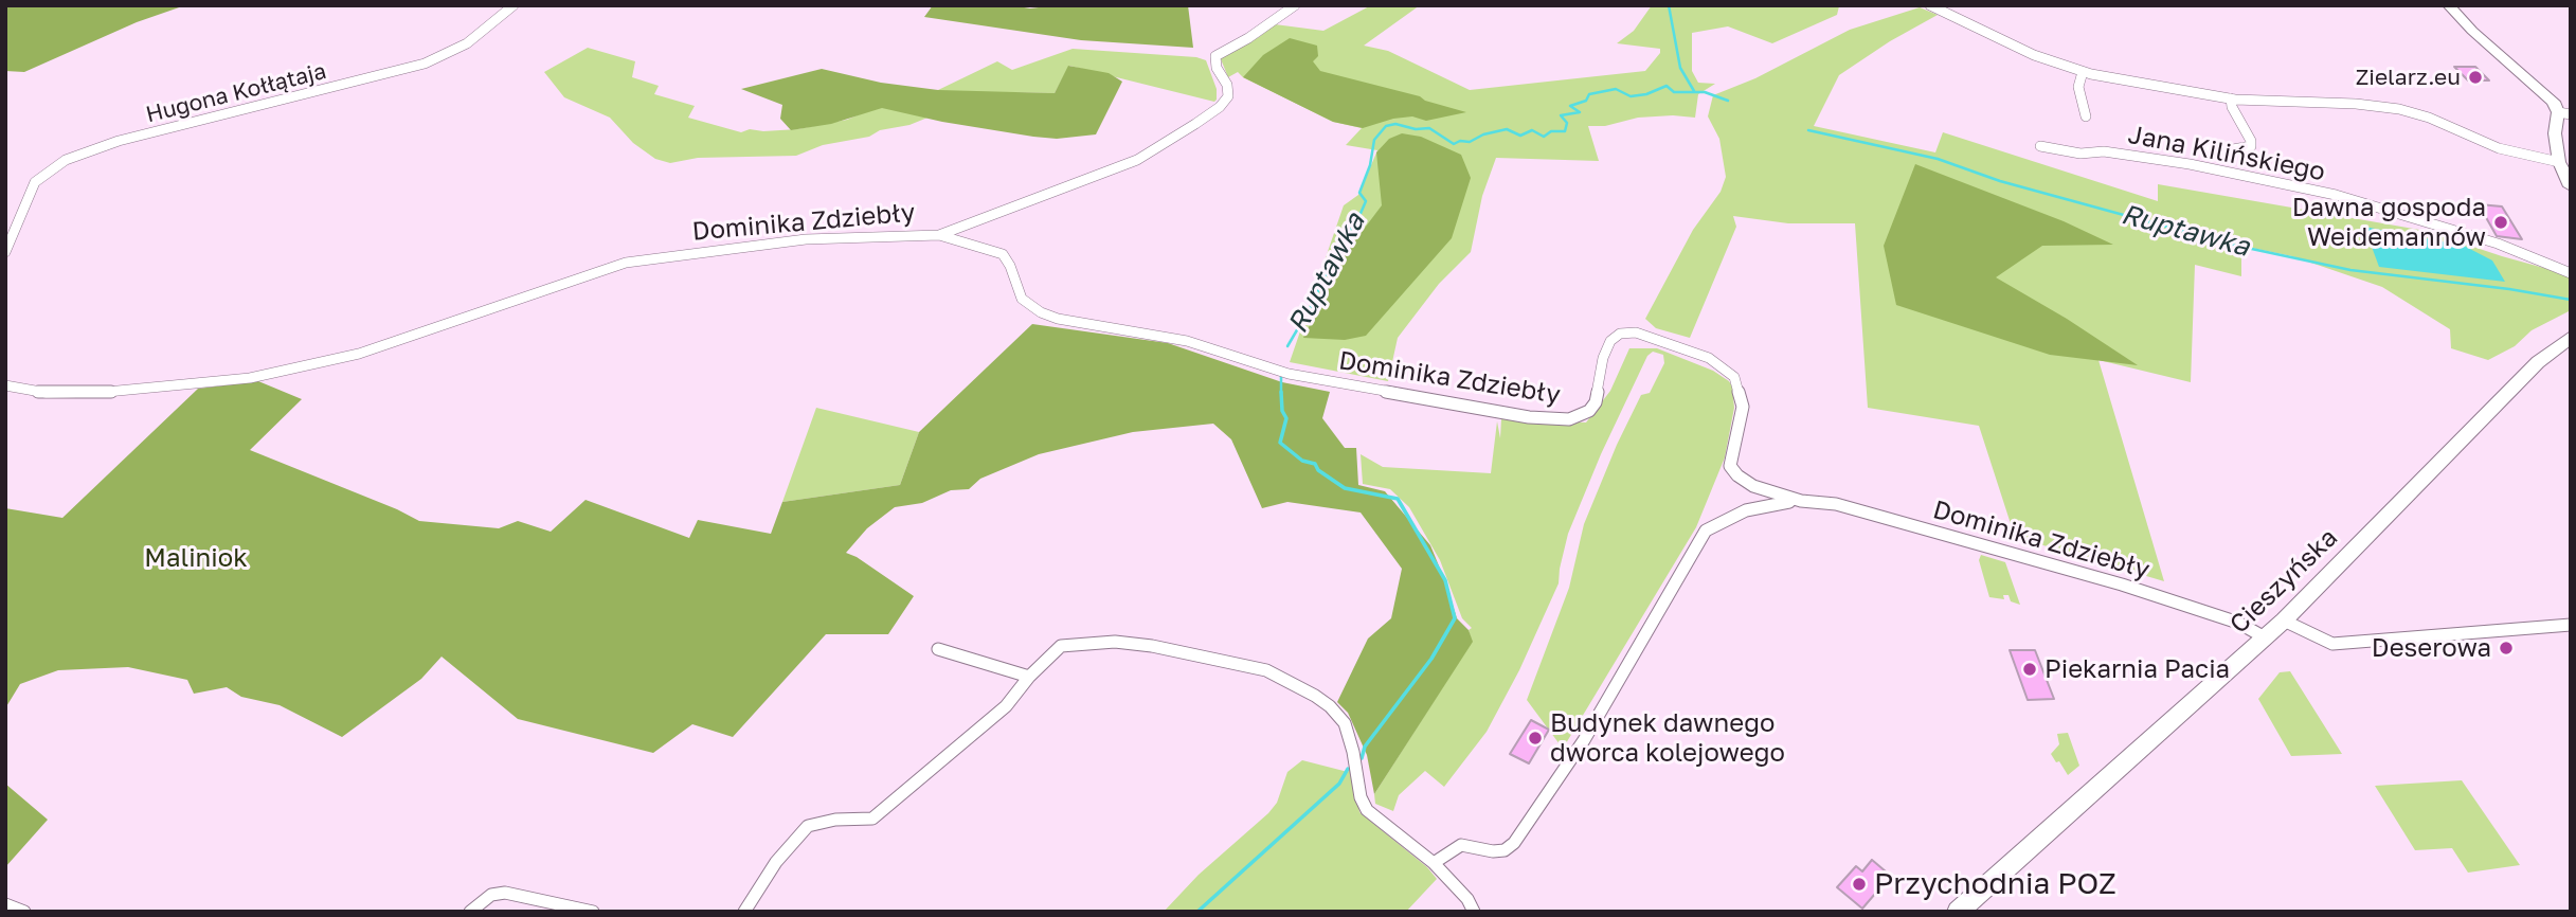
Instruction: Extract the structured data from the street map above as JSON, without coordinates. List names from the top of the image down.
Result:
{
  "streets": {
    "main road": ["Cieszyńska"],
    "street": ["Hugona Kołłątaja", "Jana Kilińskiego", "Dominika Zdziebły"]
  },
  "crossings": [
    ["Dominika Zdziebły", "Cieszyńska"]
  ],
  "water": ["Ruptawka"],
  "parks": ["Maliniok"],
  "places": [
    "Zielarz.eu",
    "Dawna gospoda Weidemannów",
    "Deserowa",
    "Piekarnia Pacia",
    "Budynek dawnego dworca kolejowego",
    "Przychodnia POZ"
  ]
}
